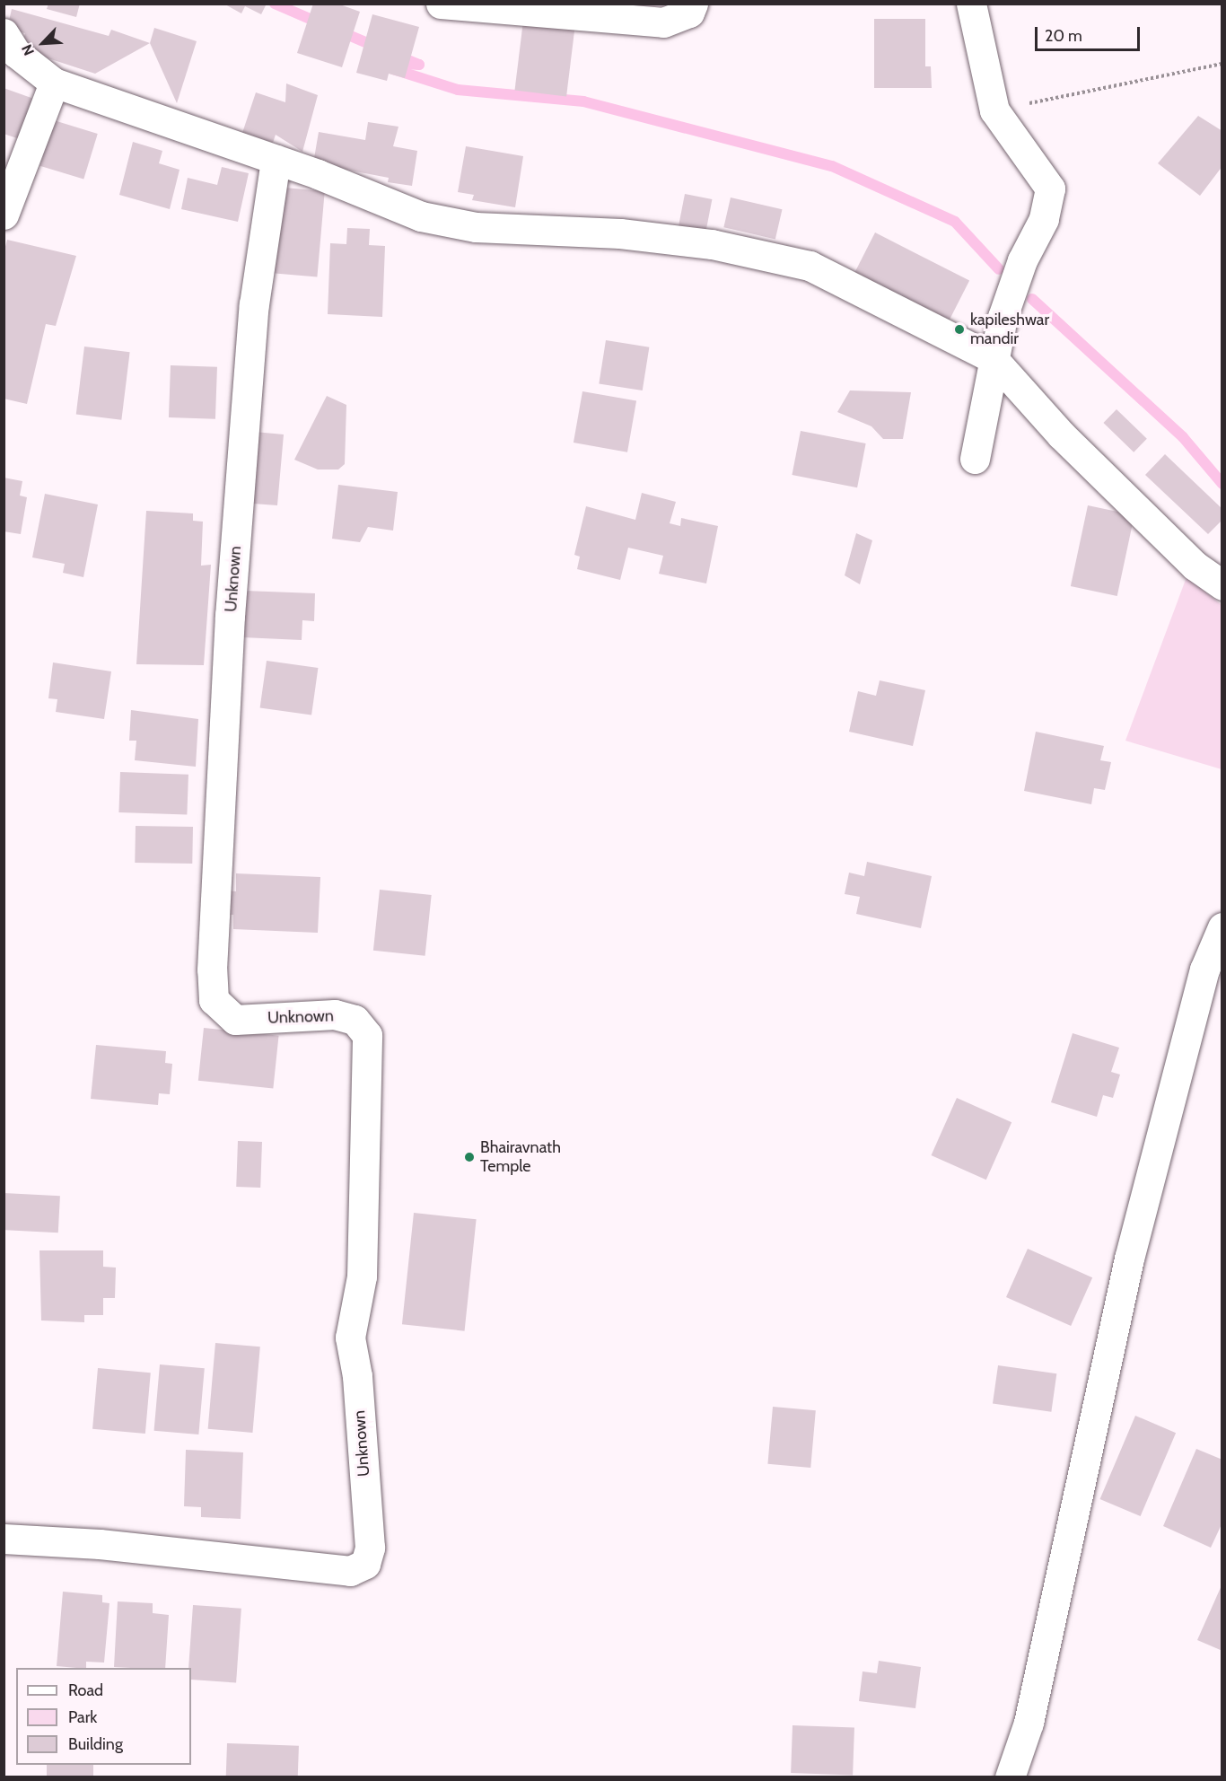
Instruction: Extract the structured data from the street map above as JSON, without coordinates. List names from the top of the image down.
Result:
{
  "streets": {
    "street": ["Unknown"]
  },
  "places": ["kapileshwar mandir", "Bhairavnath Temple"],
  "legend": ["Road", "Park", "Building"],
  "scale_bar": "20 m",
  "north": "bottom left"
}
